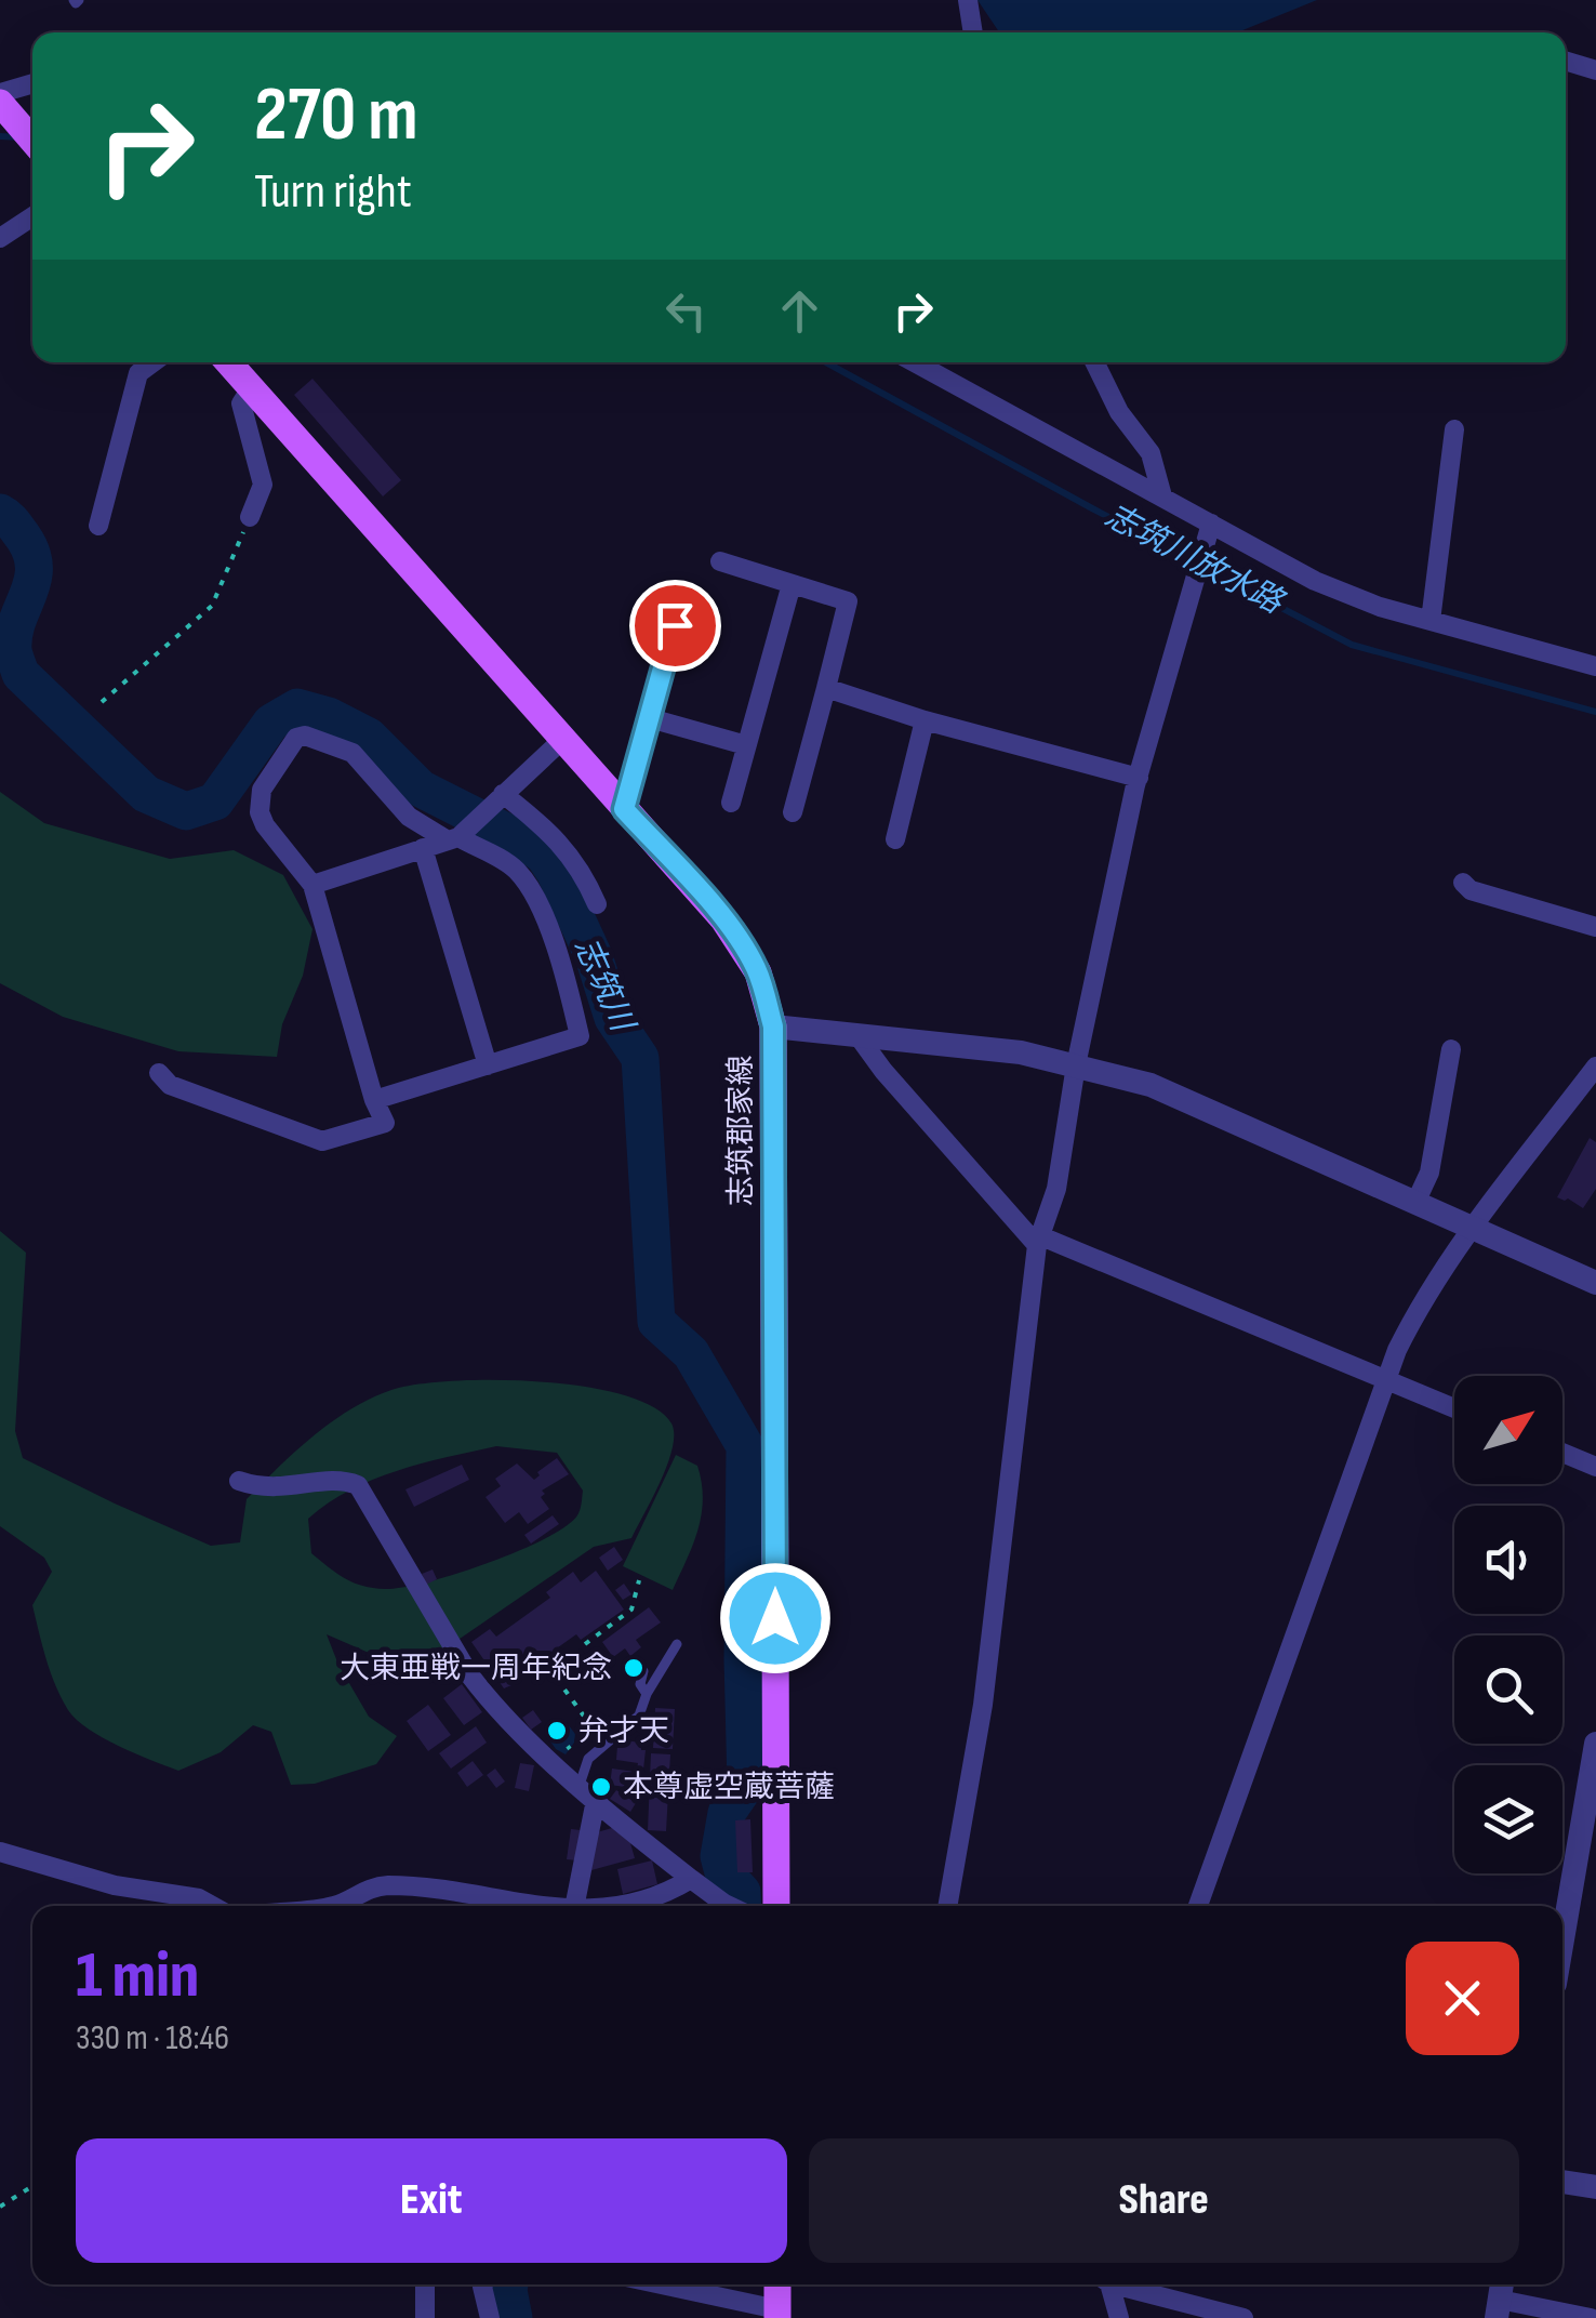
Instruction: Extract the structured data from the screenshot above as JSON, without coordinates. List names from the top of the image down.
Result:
{
  "streets": {
    "main road": ["志筑郡家線"]
  },
  "water": ["志筑川放水路", "志筑川"],
  "places": ["大東亜戦一周年紀念", "弁才天", "本尊虚空蔵菩薩"],
  "north": "top right",
  "page": {
    "turn": ["270 m", "Turn right"],
    "heading": ["1 min", "330 m · 18:46"],
    "buttons": ["Exit", "Share"]
  }
}
